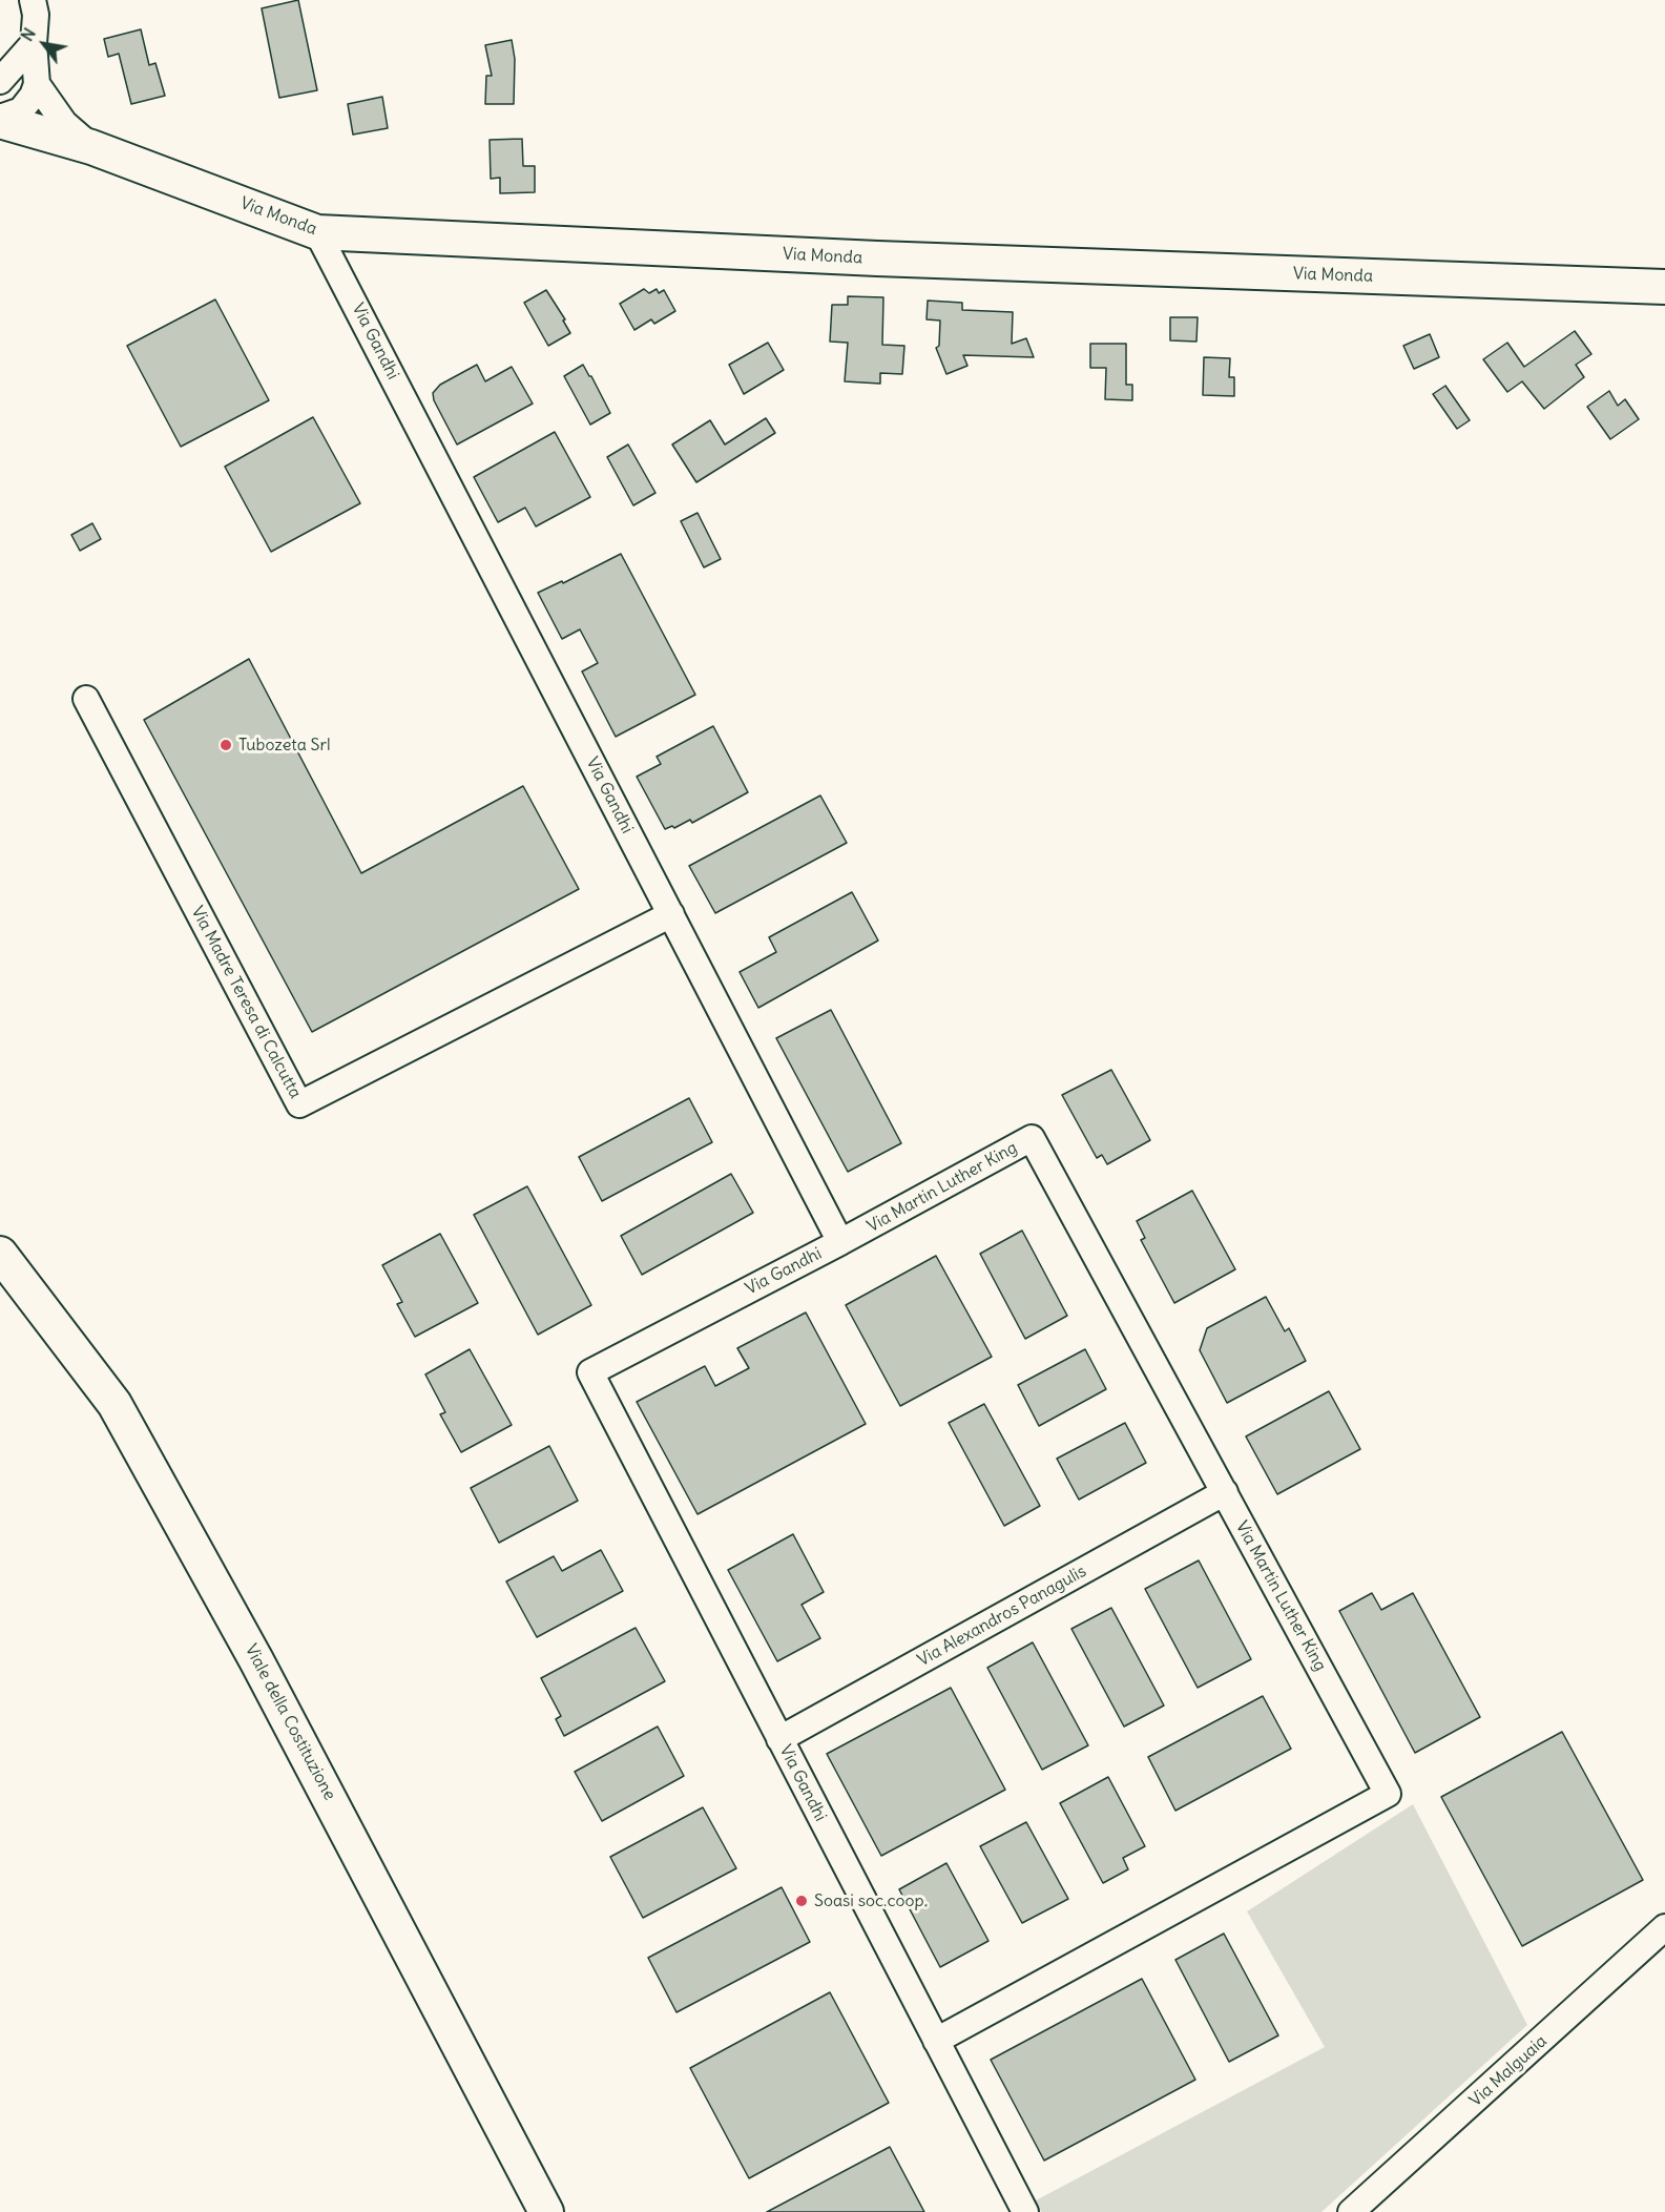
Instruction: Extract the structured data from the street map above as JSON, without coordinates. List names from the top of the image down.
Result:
{
  "streets": {
    "main road": ["Via Monda", "Viale della Costituzione"],
    "street": [
      "Via Gandhi",
      "Via Madre Teresa di Calcutta",
      "Via Martin Luther King",
      "Via Alexandros Panagulis",
      "Via Malguaia"
    ]
  },
  "crossings": [
    ["Via Monda", "Via Gandhi"],
    ["Via Gandhi", "Via Madre Teresa di Calcutta"],
    ["Via Gandhi", "Via Martin Luther King"],
    ["Via Gandhi", "Via Alexandros Panagulis"],
    ["Via Martin Luther King", "Via Alexandros Panagulis"]
  ],
  "places": ["Tubozeta Srl", "Soasi soc.coop."],
  "north": "top left"
}
